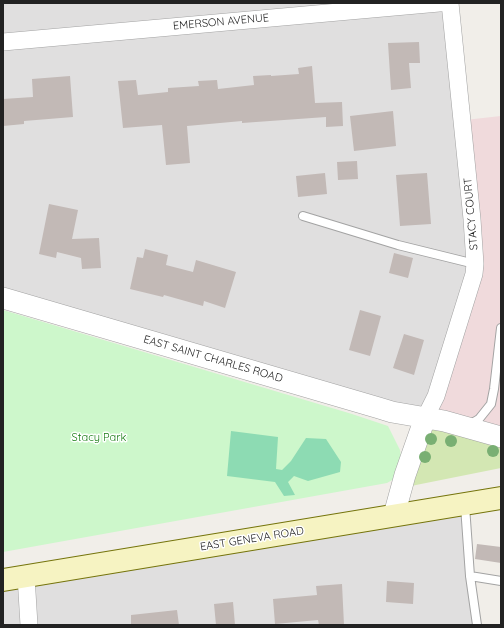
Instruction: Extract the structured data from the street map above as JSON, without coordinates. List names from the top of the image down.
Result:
{
  "streets": {
    "main road": ["EAST GENEVA ROAD"],
    "street": ["EMERSON AVENUE", "STACY COURT", "EAST SAINT CHARLES ROAD"]
  },
  "crossings": [
    ["STACY COURT", "EAST SAINT CHARLES ROAD"]
  ],
  "parks": ["Stacy Park"]
}
